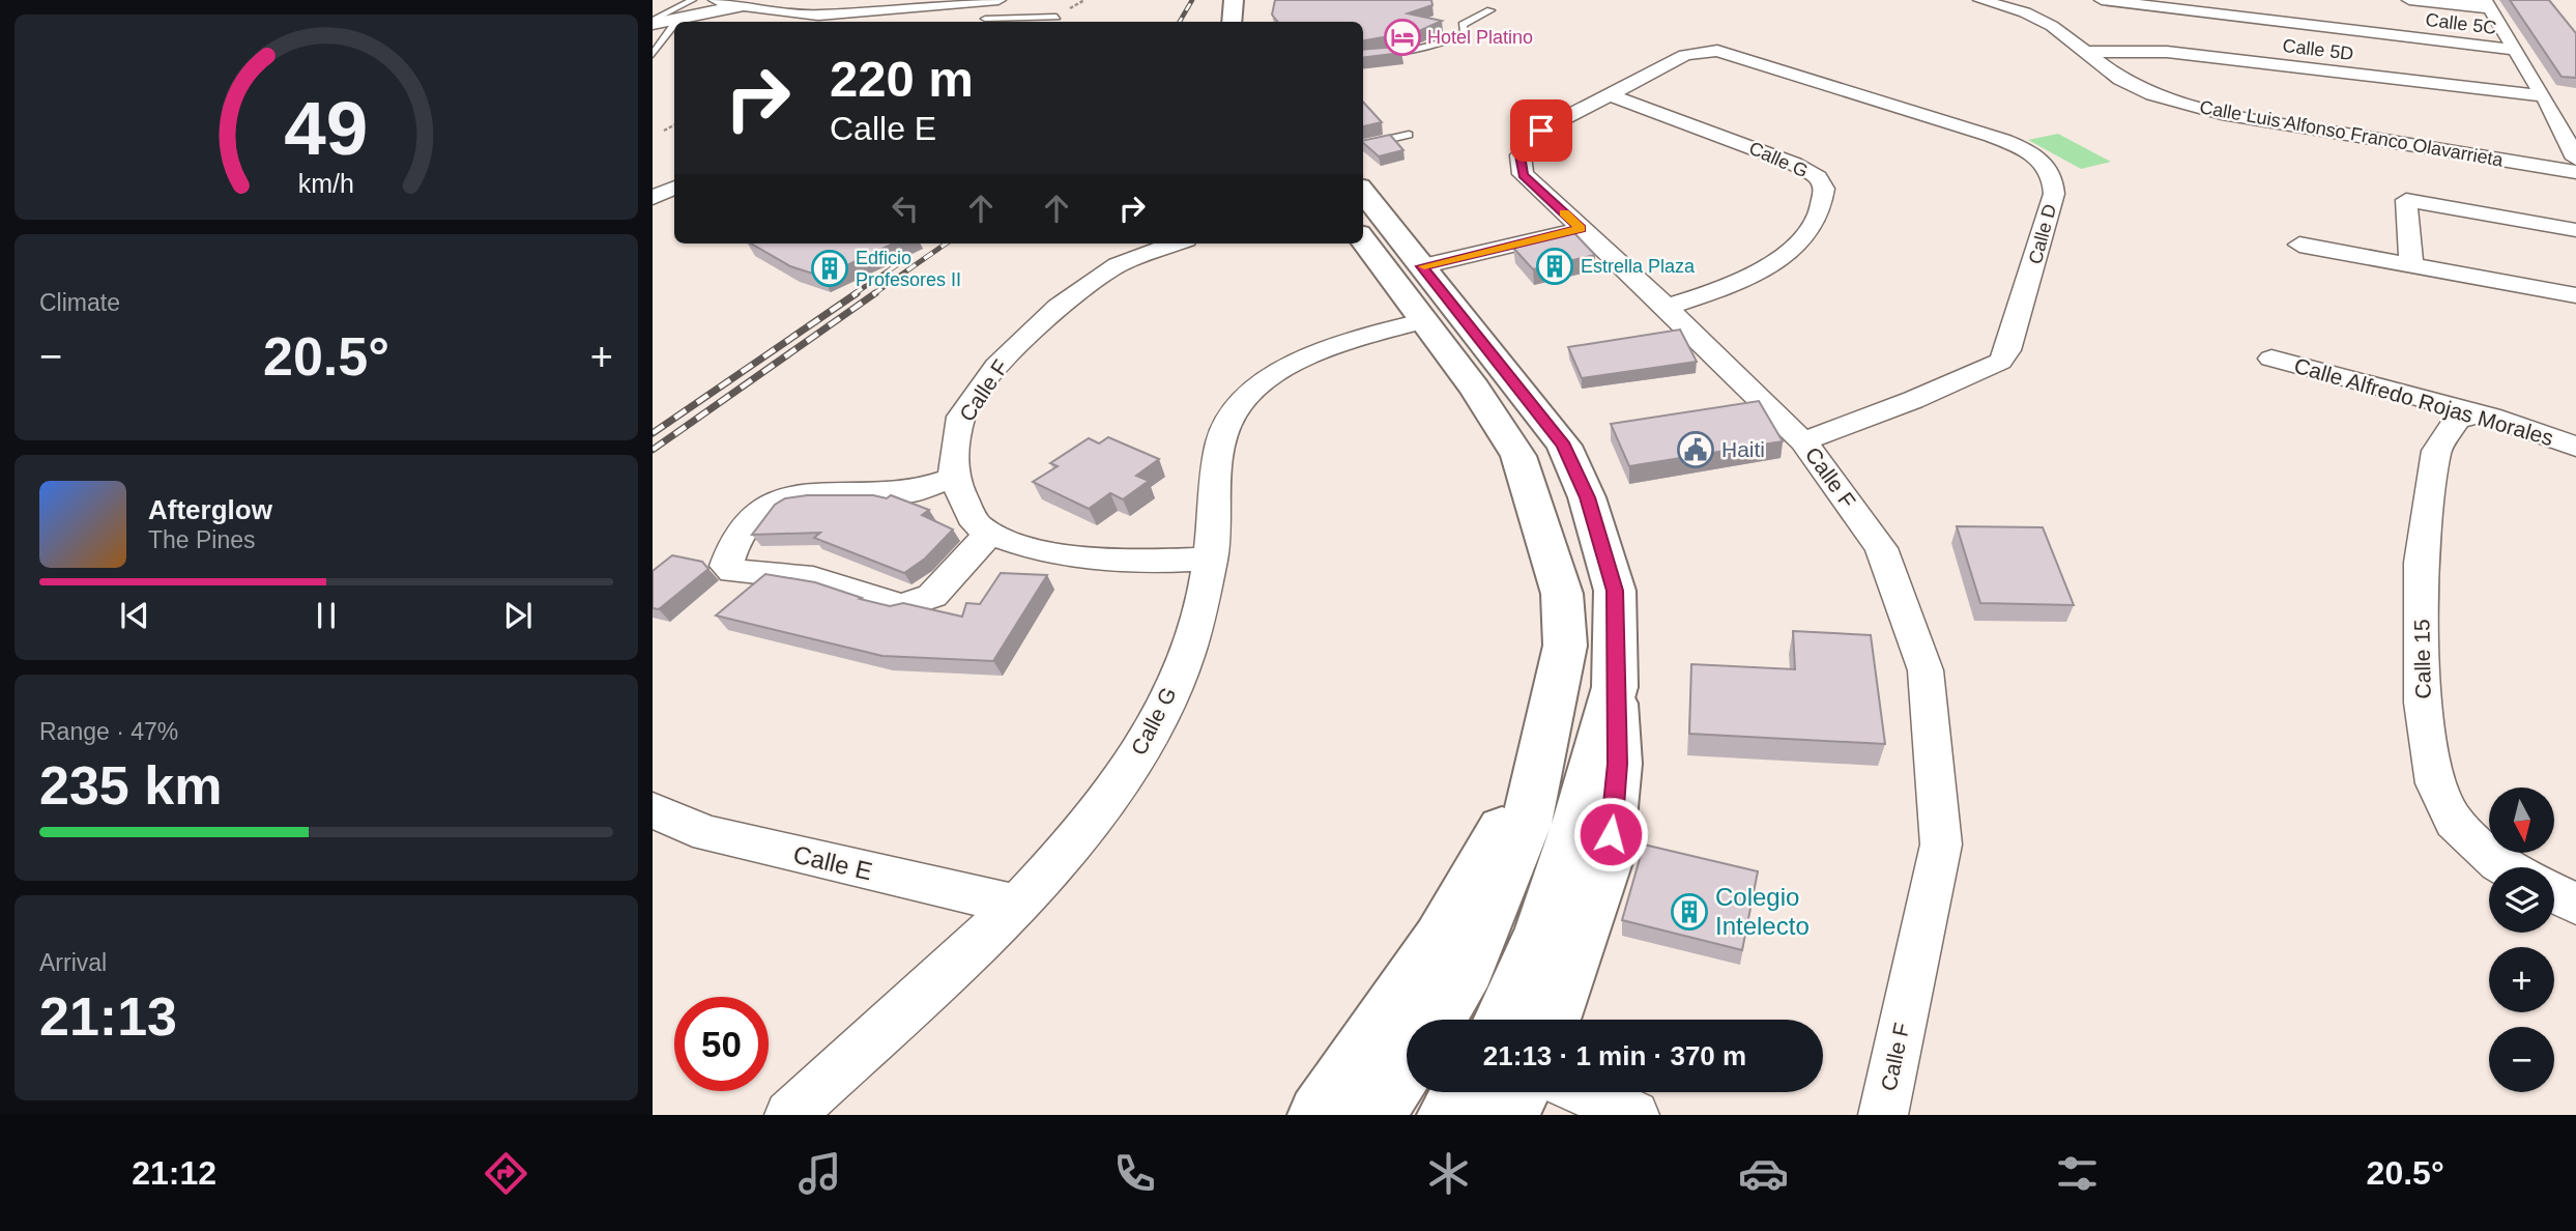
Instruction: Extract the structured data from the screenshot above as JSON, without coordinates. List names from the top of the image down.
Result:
{
  "streets": {
    "street": [
      "Calle 5C",
      "Calle 5D",
      "Calle Luis Alfonso Franco Olavarrieta",
      "Calle G",
      "Calle D",
      "Calle F",
      "Calle Alfredo Rojas Morales",
      "Calle 15",
      "Calle E"
    ]
  },
  "crossings": [
    ["Calle 5D", "Calle Luis Alfonso Franco Olavarrieta"],
    ["Calle G", "Calle F"],
    ["Calle G", "Calle E"],
    ["Calle D", "Calle F"],
    ["Calle Alfredo Rojas Morales", "Calle 15"]
  ],
  "places": {
    "hotel": ["Hotel Platino"],
    "building": ["Estrella Plaza", "Edficio Profesores II", "Colegio Intelecto"],
    "public building": ["Haiti"]
  },
  "north": "bottom",
  "page": {
    "turn": ["220 m", "Calle E"],
    "tile": [
      "Climate",
      ["Range · 47%", "235 km"],
      ["Arrival", "21:13"]
    ],
    "heat": ["−", "20.5°", "+"],
    "song": ["Afterglow", "The Pines"],
    "map_buttons": ["+", "−"],
    "limit": "50",
    "trip": "21:13 · 1 min · 370 m",
    "tabs": ["21:12", "20.5°"],
    "gauge": ["49", "km/h"]
  }
}
